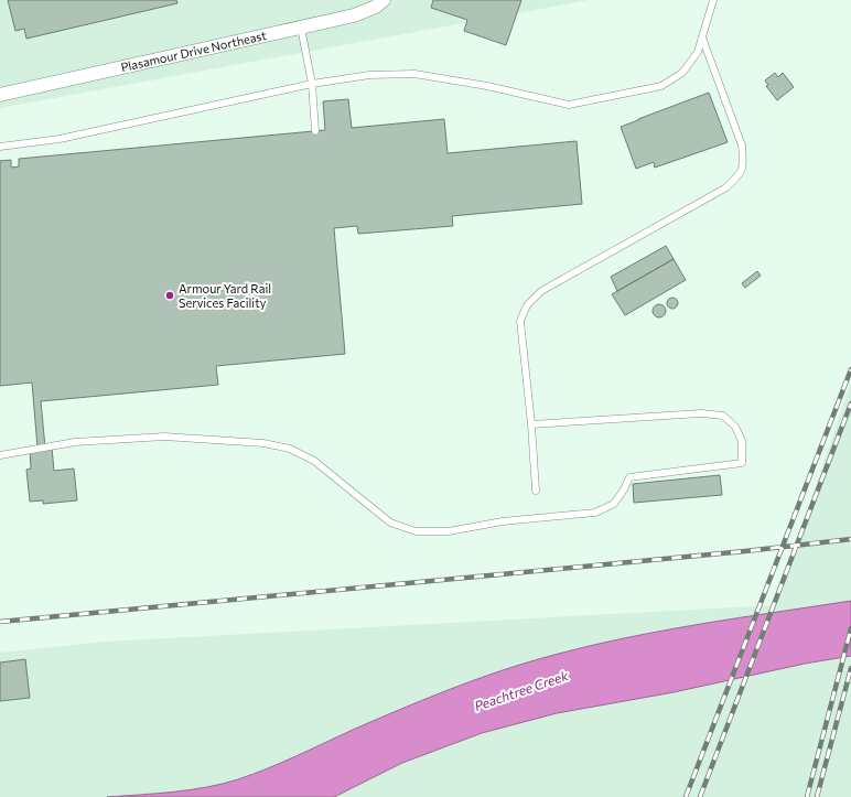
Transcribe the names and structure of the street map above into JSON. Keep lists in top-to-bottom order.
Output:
{
  "streets": {
    "street": ["Plasamour Drive Northeast"]
  },
  "water": ["Peachtree Creek"],
  "places": ["Armour Yard Rail Services Facility"]
}
